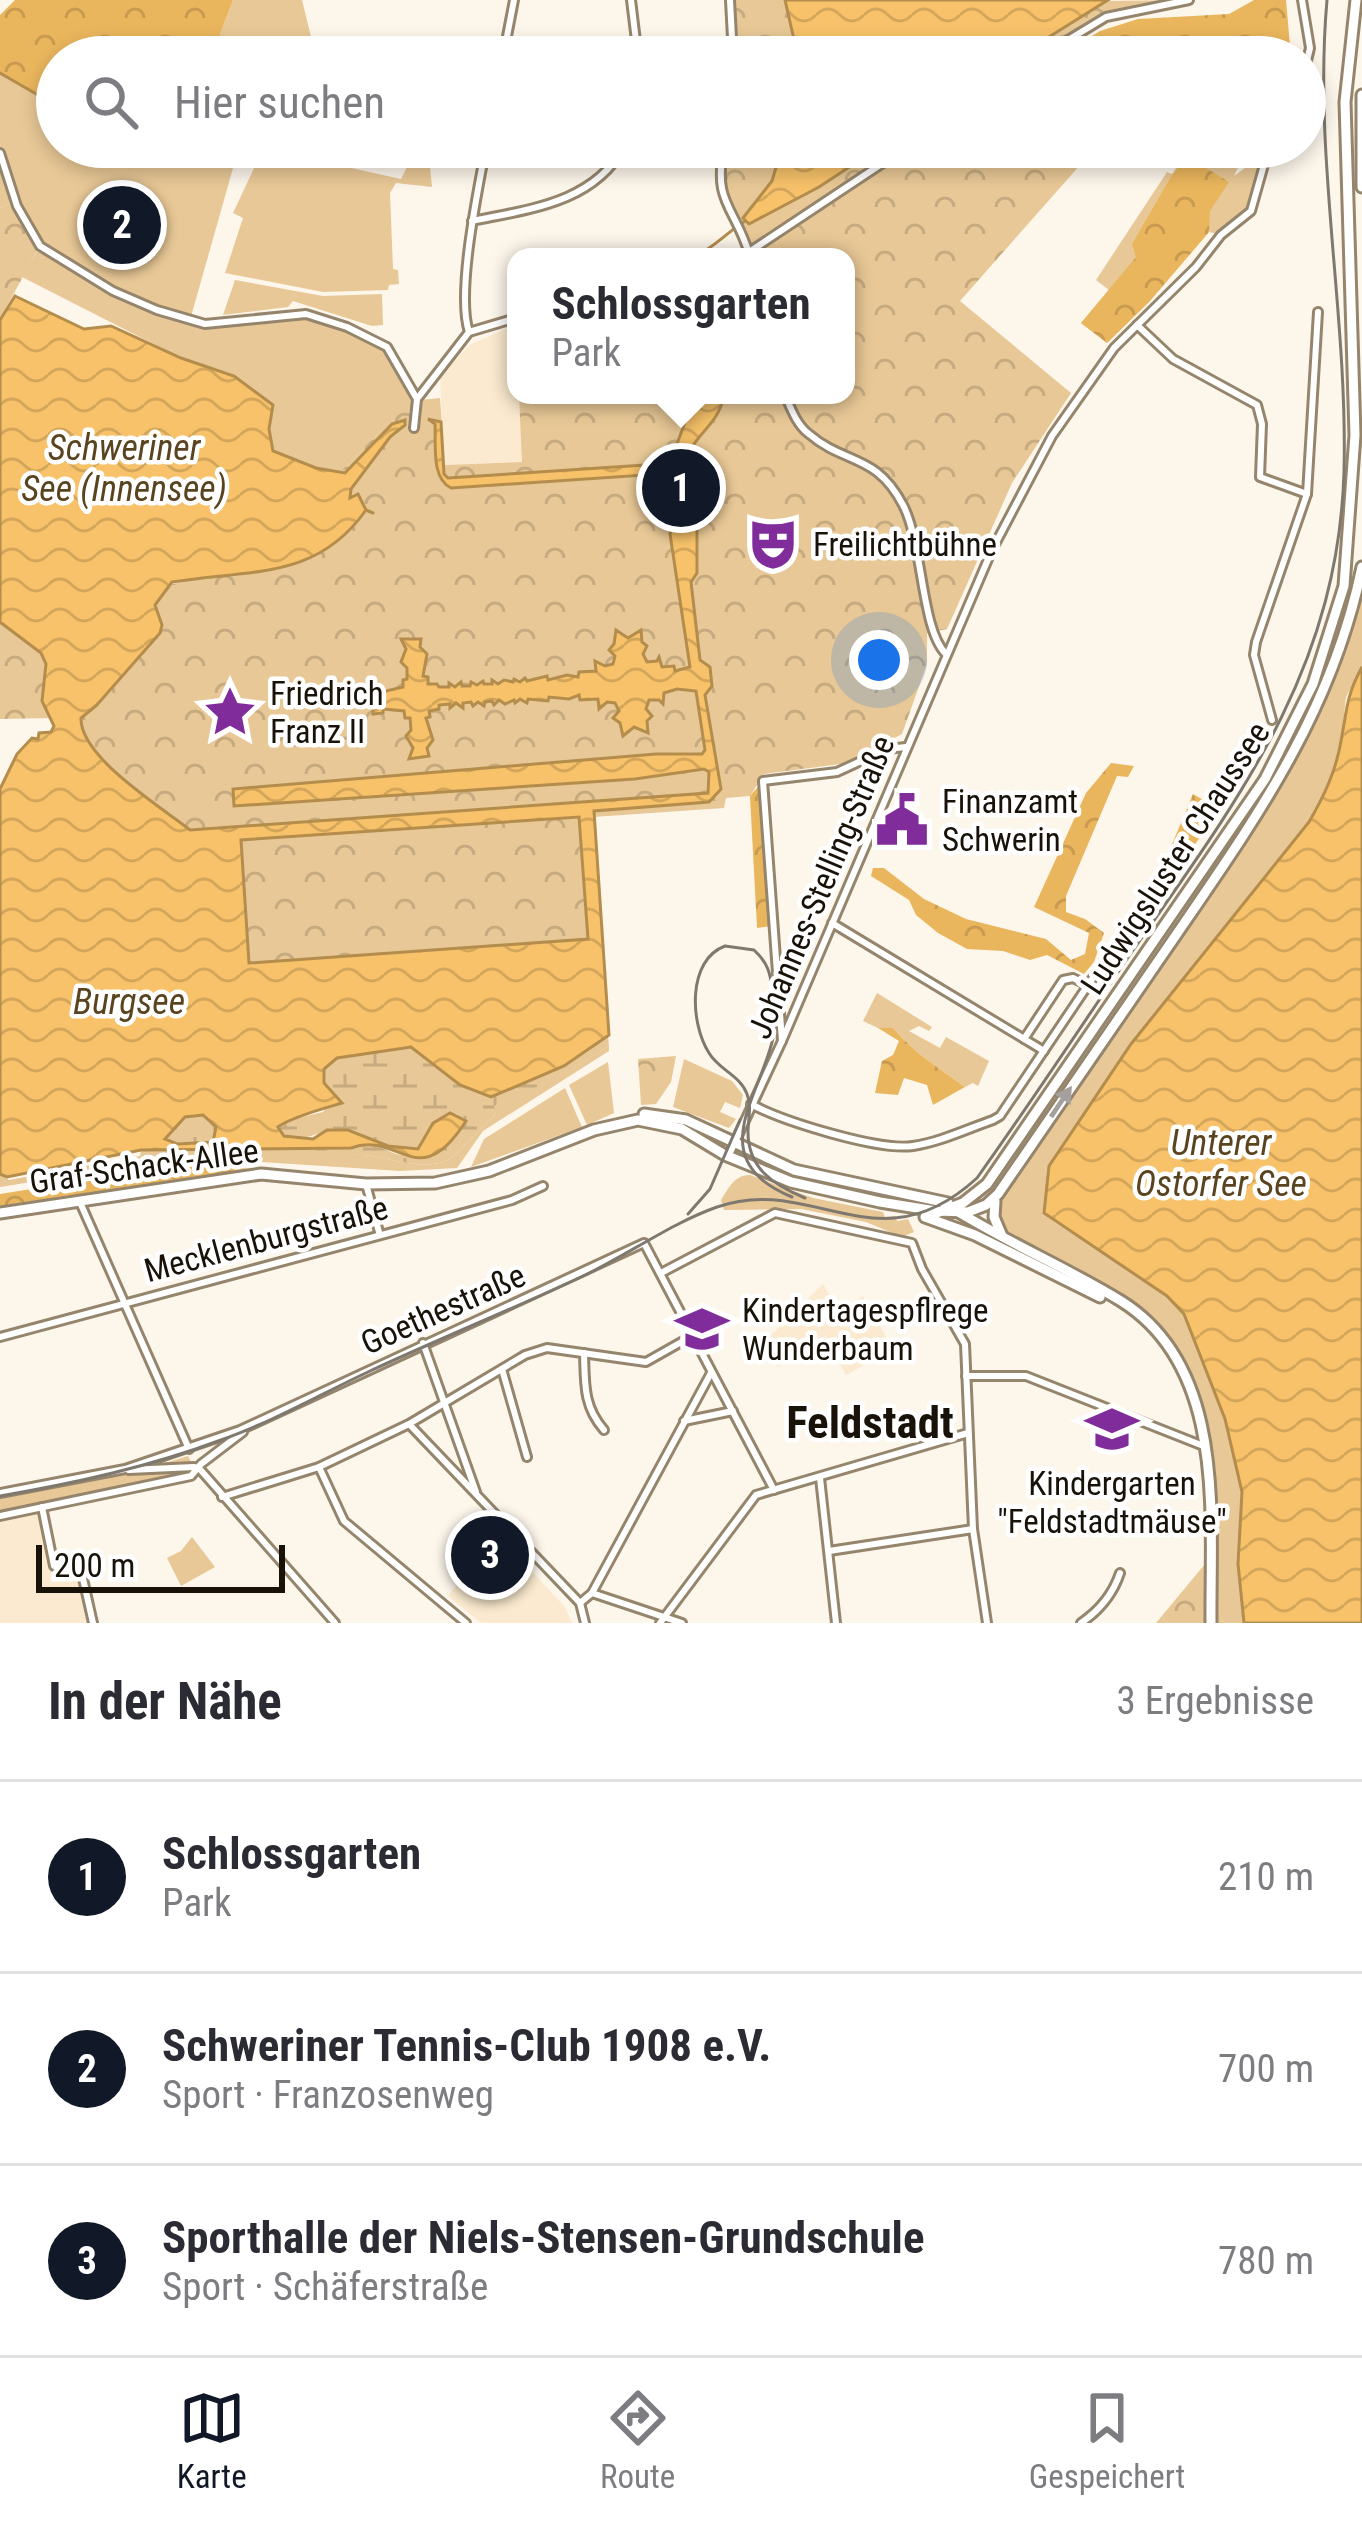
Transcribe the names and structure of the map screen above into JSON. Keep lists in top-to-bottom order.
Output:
{
  "streets": {
    "street": [
      "Ludwigsluster Chaussee",
      "Johannes-Stelling-Straße",
      "Graf-Schack-Allee",
      "Mecklenburgstraße",
      "Goethestraße"
    ]
  },
  "crossings": [
    ["Ludwigsluster Chaussee", "Graf-Schack-Allee"],
    ["Johannes-Stelling-Straße", "Graf-Schack-Allee"]
  ],
  "districts": ["Feldstadt"],
  "water": ["Schweriner See (Innensee)", "Burgsee", "Unterer Ostorfer See"],
  "places": {
    "theatre": ["Freilichtbühne"],
    "place": ["Friedrich Franz II"],
    "public building": ["Finanzamt Schwerin"],
    "school or university": ["Kindertagespflrege Wunderbaum", "Kindergarten \"Feldstadtmäuse\""]
  },
  "scale_bar": "200 m",
  "page": {
    "search": "Hier suchen",
    "pins": ["2", "1", "3"],
    "popup": ["Schlossgarten", "Park"],
    "scale": "200 m",
    "heading": ["In der Nähe", "3 Ergebnisse"],
    "list": [
      {
        "mark": "1",
        "name": "Schlossgarten",
        "note": "Park",
        "value": "210 m"
      },
      {
        "mark": "2",
        "name": "Schweriner Tennis-Club 1908 e.V.",
        "note": "Sport · Franzosenweg",
        "value": "700 m"
      },
      {
        "mark": "3",
        "name": "Sporthalle der Niels-Stensen-Grundschule",
        "note": "Sport · Schäferstraße",
        "value": "780 m"
      }
    ],
    "nav": ["Karte", "Route", "Gespeichert"]
  }
}
